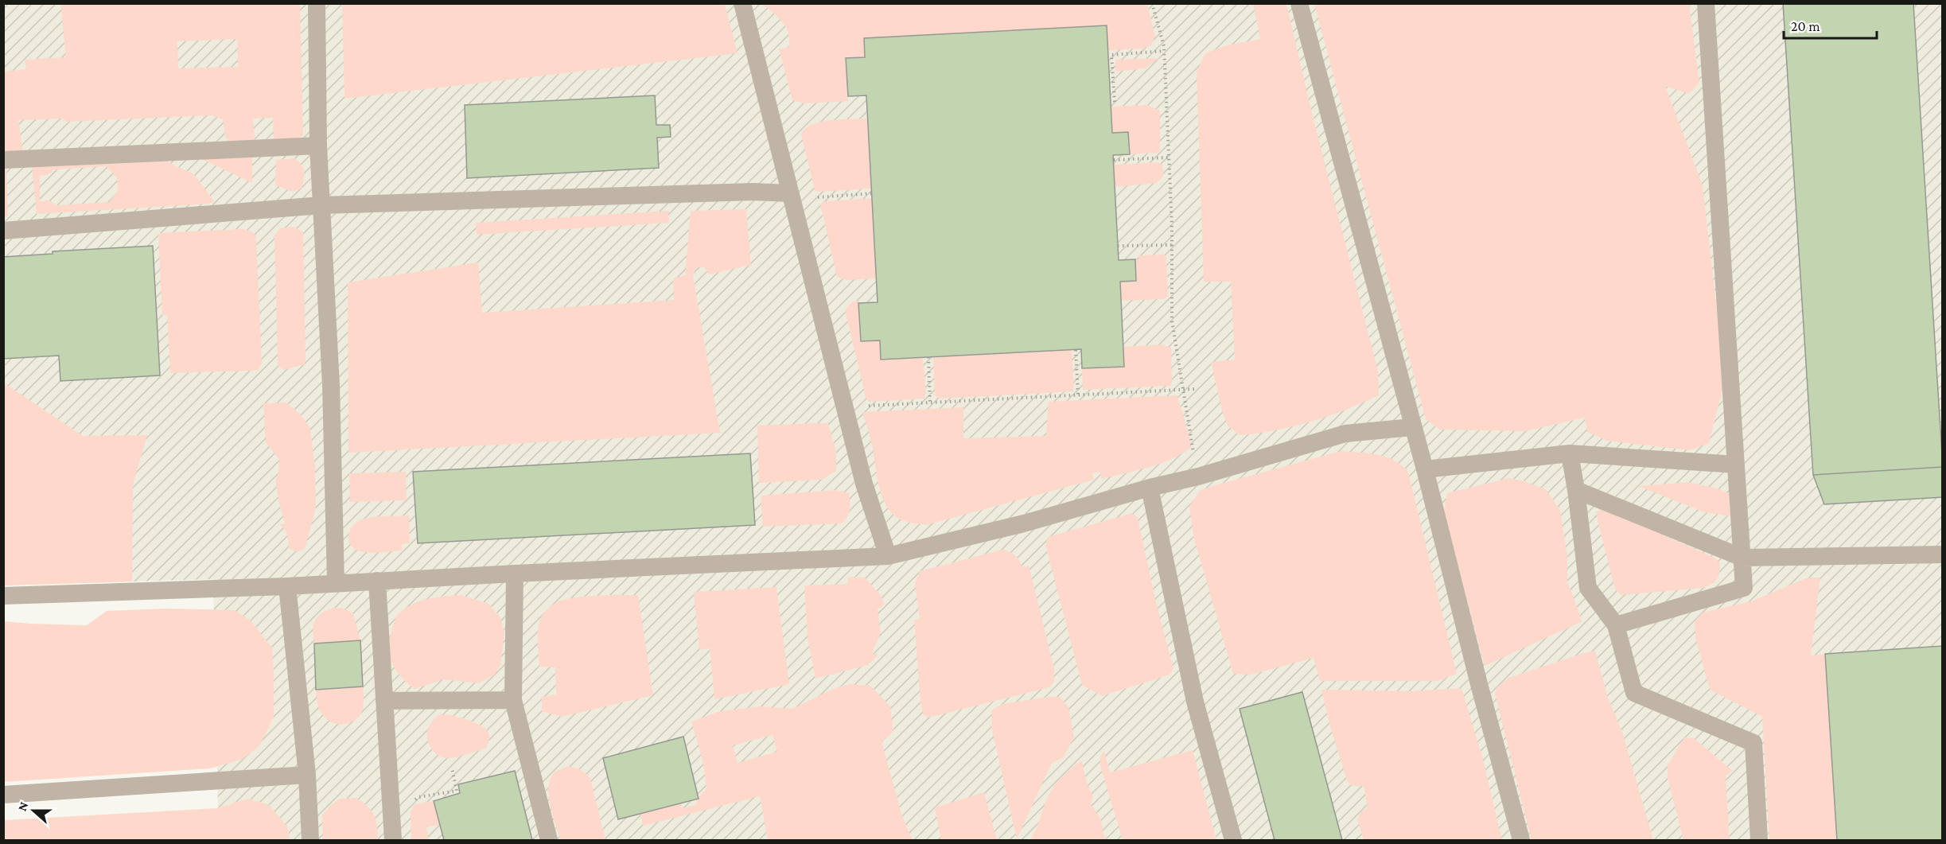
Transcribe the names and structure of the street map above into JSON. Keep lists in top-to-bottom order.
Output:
{
  "scale_bar": "20 m",
  "north": "left"
}
